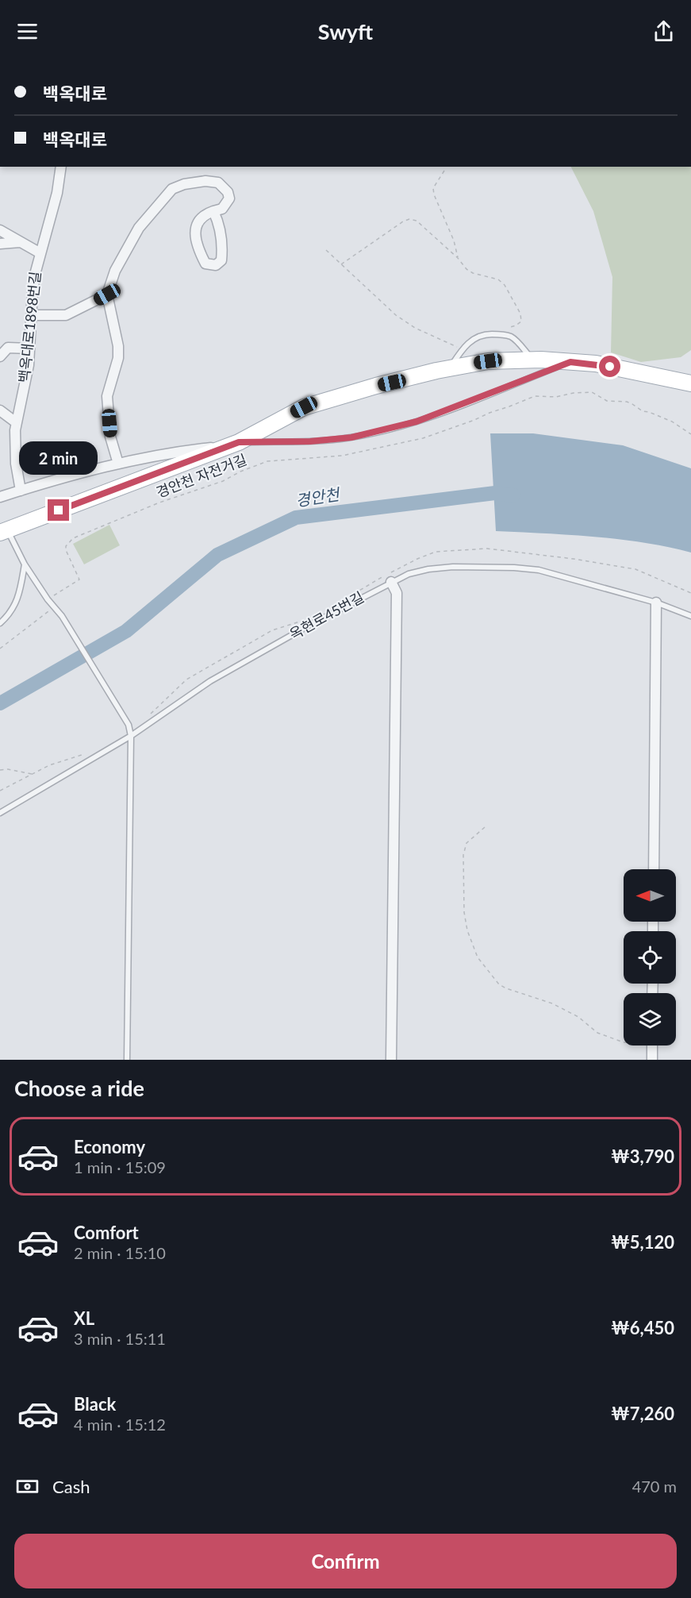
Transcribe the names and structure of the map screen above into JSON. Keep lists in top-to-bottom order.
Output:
{
  "streets": {
    "street": ["백옥대로1898번길"],
    "lane": ["옥현로45번길"],
    "path": ["경안천 자전거길"]
  },
  "water": ["경안천"],
  "north": "left",
  "page": {
    "header": "Swyft",
    "banner": ["백옥대로", "백옥대로"],
    "bubble": "2 min",
    "heading": "Choose a ride",
    "list": [
      {
        "name": "Economy",
        "note": "1 min · 15:09",
        "value": "₩3,790"
      },
      {
        "name": "Comfort",
        "note": "2 min · 15:10",
        "value": "₩5,120"
      },
      {
        "name": "XL",
        "note": "3 min · 15:11",
        "value": "₩6,450"
      },
      {
        "name": "Black",
        "note": "4 min · 15:12",
        "value": "₩7,260"
      }
    ],
    "pay": ["Cash", "470 m"],
    "buttons": "Confirm"
  }
}
